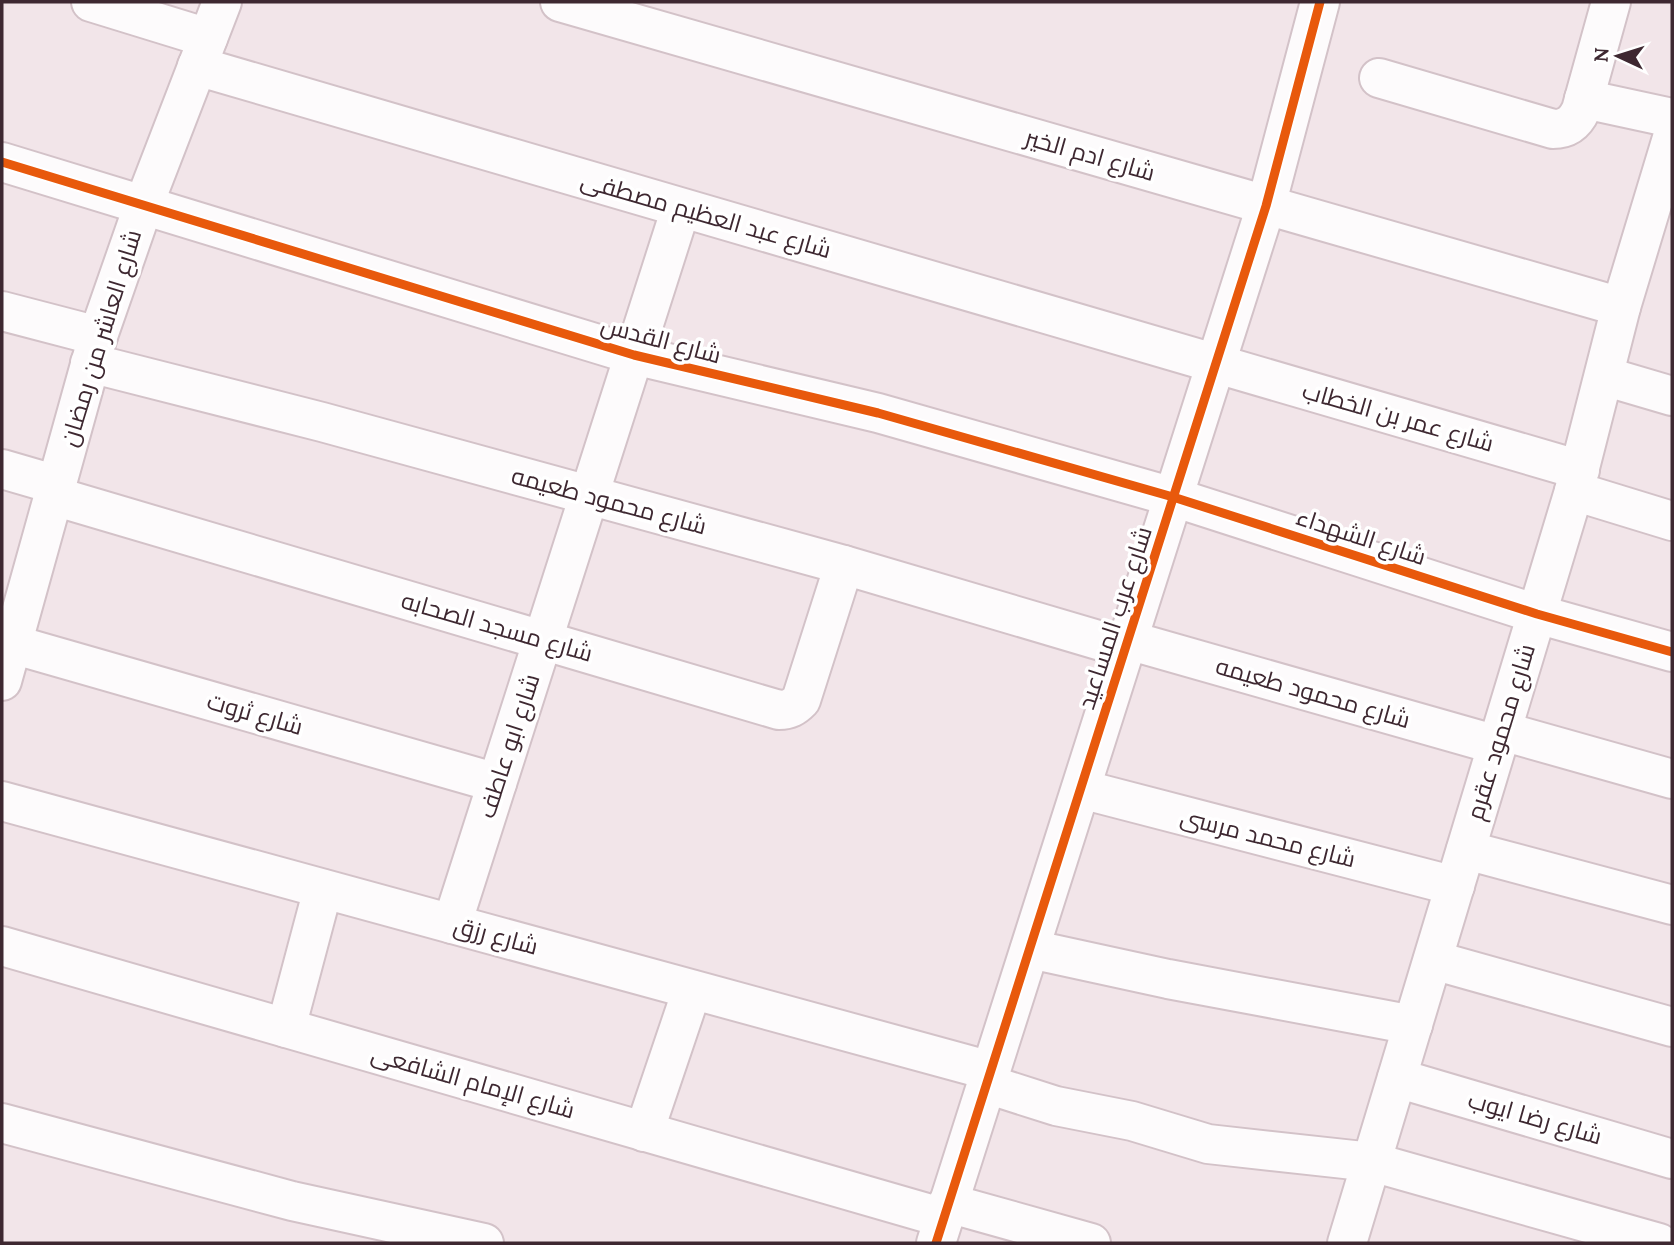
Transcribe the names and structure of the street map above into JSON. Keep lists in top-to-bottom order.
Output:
{
  "streets": {
    "street": [
      "شارع ادم الخير",
      "شارع عبد العظيم مصطفى",
      "شارع العاشر من رمضان",
      "شارع القدس",
      "شارع عمر بن الخطاب",
      "شارع محمود طعيمه",
      "شارع الشهداء",
      "شارع عرب المساعيد",
      "شارع مسجد الصحابه",
      "شارع ثروت",
      "شارع محمود عقرم",
      "شارع ابو عاطف",
      "شارع محمد مرسى",
      "شارع رزق",
      "شارع الإمام الشافعى",
      "شارع رضا ايوب"
    ]
  },
  "crossings": [
    ["شارع ادم الخير", "شارع عرب المساعيد"],
    ["شارع ادم الخير", "شارع محمود عقرم"],
    ["شارع عبد العظيم مصطفى", "شارع العاشر من رمضان"],
    ["شارع عبد العظيم مصطفى", "شارع عمر بن الخطاب"],
    ["شارع عبد العظيم مصطفى", "شارع عرب المساعيد"],
    ["شارع عبد العظيم مصطفى", "شارع ابو عاطف"],
    ["شارع العاشر من رمضان", "شارع القدس"],
    ["شارع العاشر من رمضان", "شارع محمود طعيمه"],
    ["شارع العاشر من رمضان", "شارع مسجد الصحابه"],
    ["شارع العاشر من رمضان", "شارع ثروت"],
    ["شارع القدس", "شارع الشهداء"],
    ["شارع القدس", "شارع عرب المساعيد"],
    ["شارع القدس", "شارع ابو عاطف"],
    ["شارع عمر بن الخطاب", "شارع عرب المساعيد"],
    ["شارع عمر بن الخطاب", "شارع محمود عقرم"],
    ["شارع محمود طعيمه", "شارع عرب المساعيد"],
    ["شارع محمود طعيمه", "شارع مسجد الصحابه"],
    ["شارع محمود طعيمه", "شارع محمود عقرم"],
    ["شارع محمود طعيمه", "شارع ابو عاطف"],
    ["شارع الشهداء", "شارع عرب المساعيد"],
    ["شارع الشهداء", "شارع محمود عقرم"],
    ["شارع عرب المساعيد", "شارع محمد مرسى"],
    ["شارع عرب المساعيد", "شارع رزق"],
    ["شارع عرب المساعيد", "شارع الإمام الشافعى"],
    ["شارع مسجد الصحابه", "شارع ابو عاطف"],
    ["شارع ثروت", "شارع ابو عاطف"],
    ["شارع محمود عقرم", "شارع محمد مرسى"],
    ["شارع محمود عقرم", "شارع رزق"],
    ["شارع محمود عقرم", "شارع رضا ايوب"],
    ["شارع ابو عاطف", "شارع رزق"]
  ],
  "north": "left"
}
